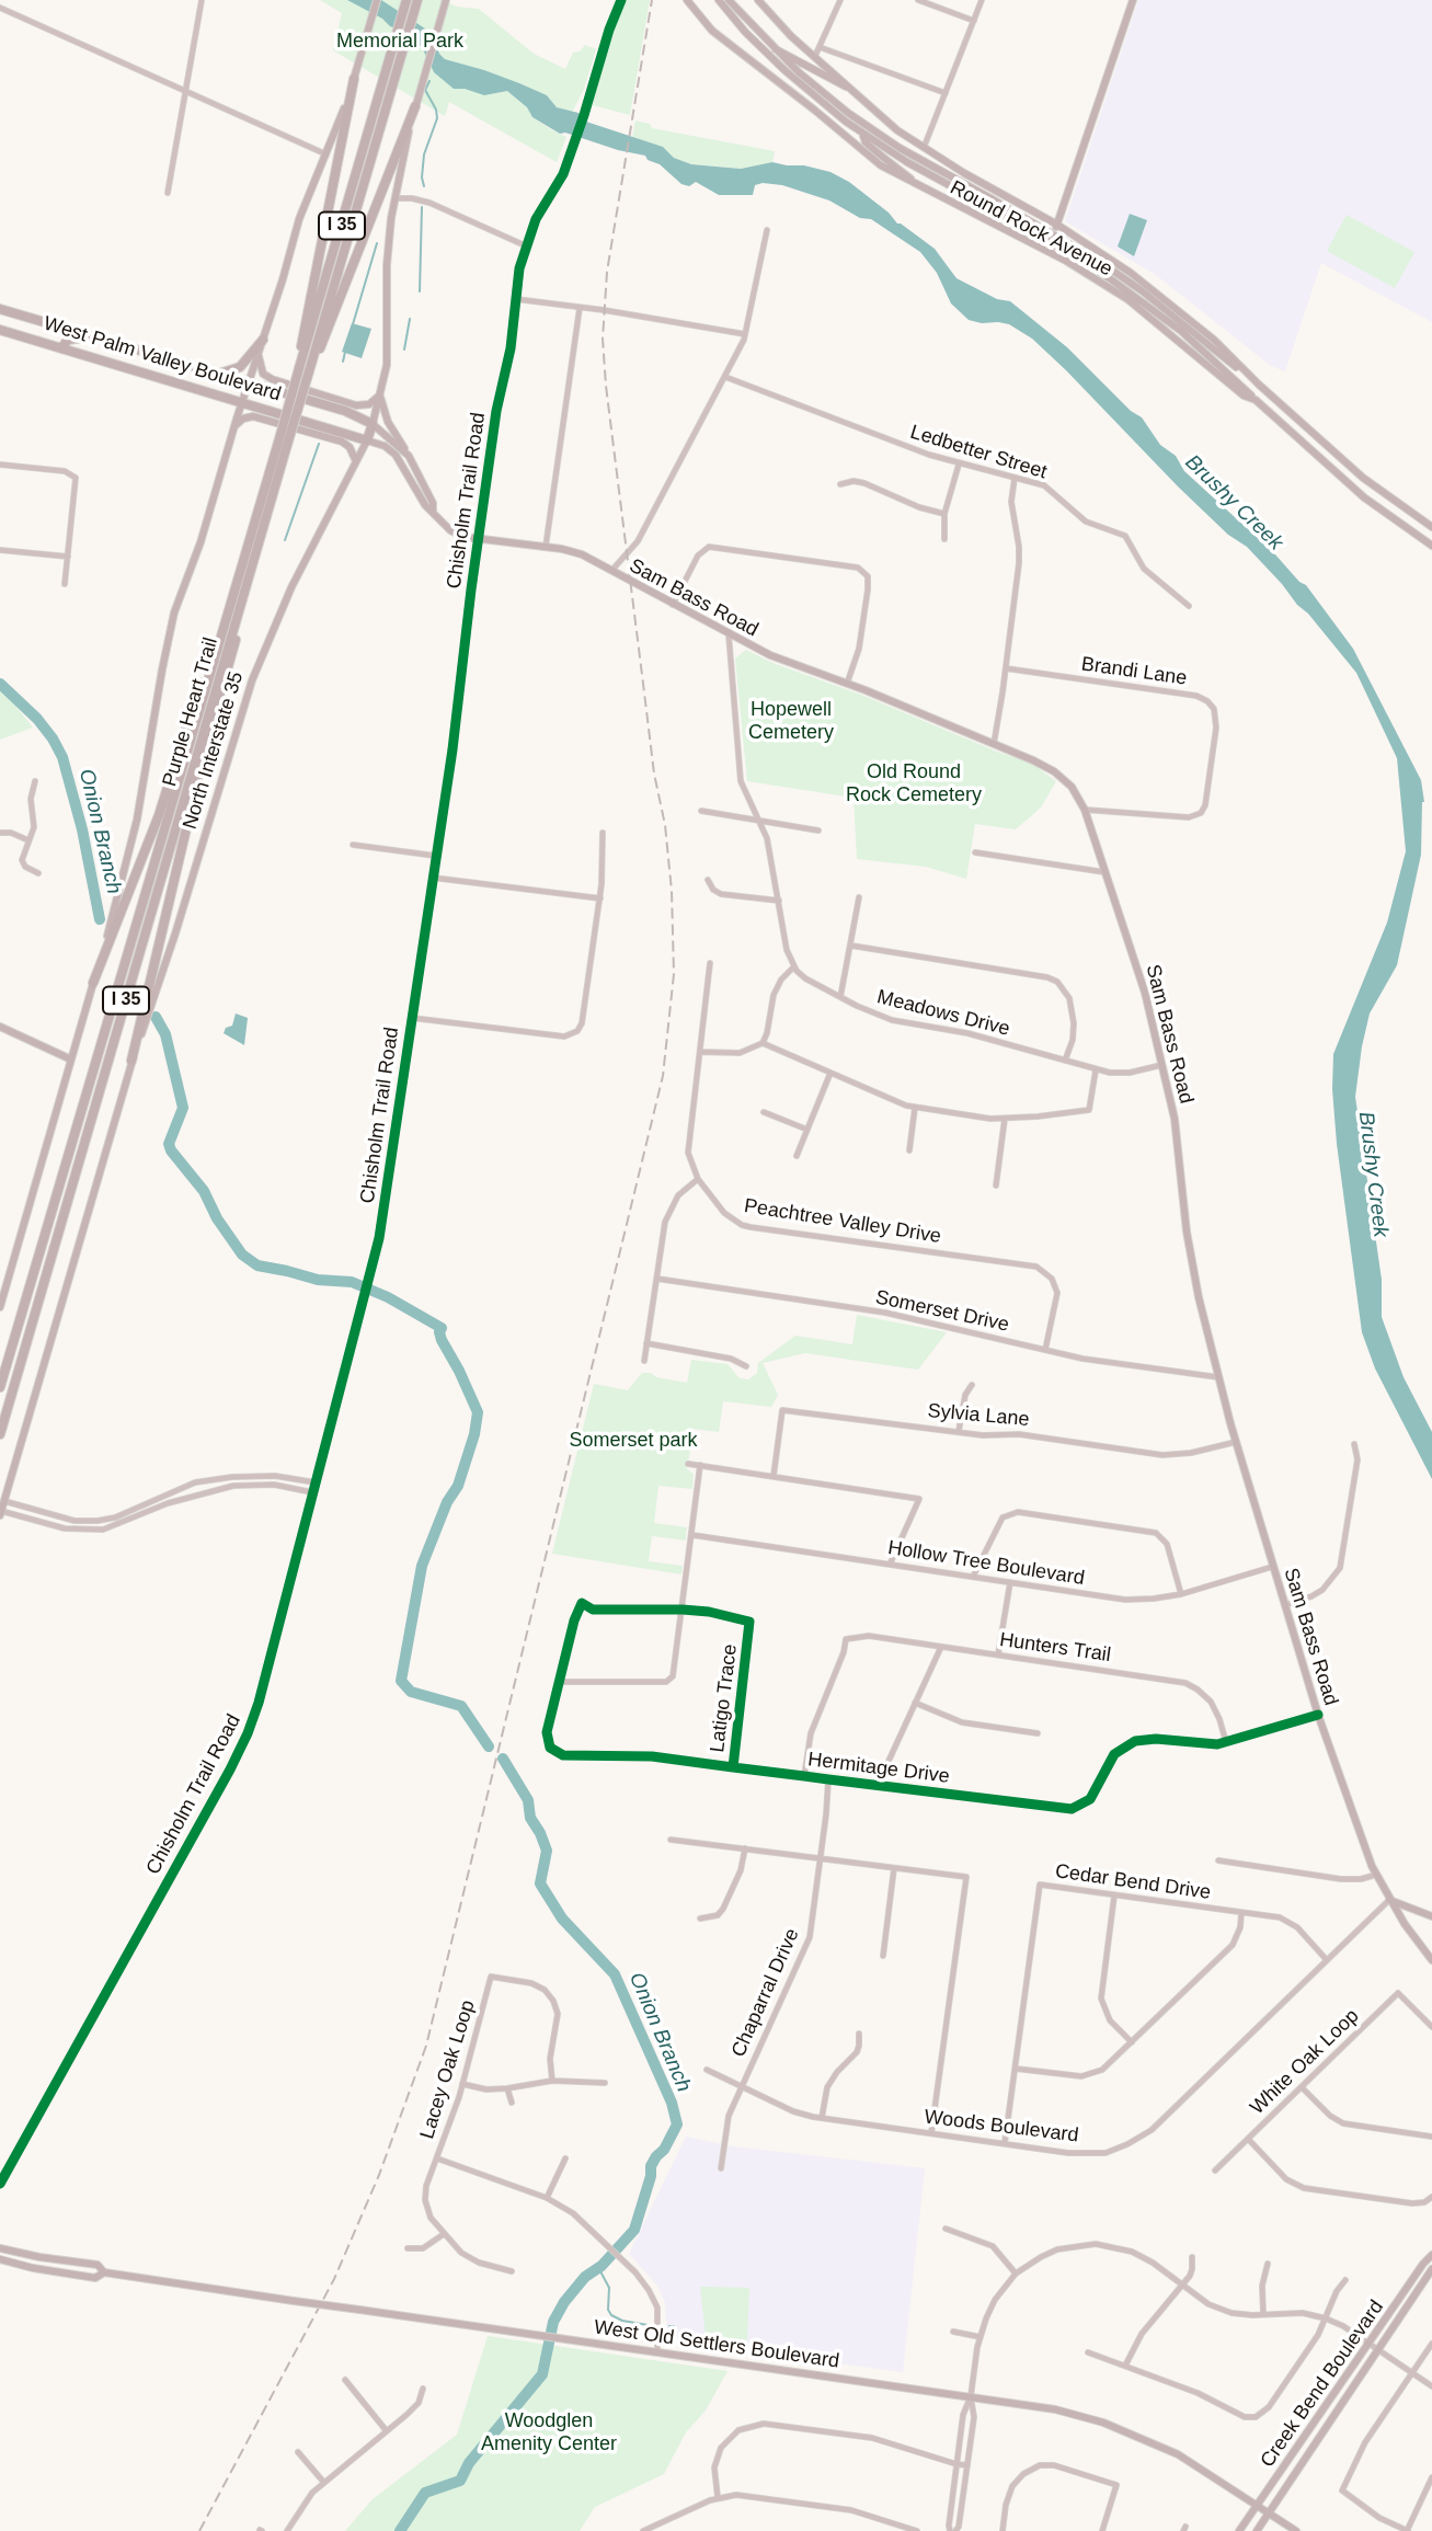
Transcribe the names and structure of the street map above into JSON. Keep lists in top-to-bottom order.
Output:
{
  "streets": {
    "highway": [
      "I 35",
      "West Palm Valley Boulevard",
      "Purple Heart Trail",
      "North Interstate 35"
    ],
    "main road": [
      "Round Rock Avenue",
      "Chisholm Trail Road",
      "Sam Bass Road",
      "West Old Settlers Boulevard",
      "Creek Bend Boulevard"
    ],
    "street": [
      "Ledbetter Street",
      "Brandi Lane",
      "Meadows Drive",
      "Peachtree Valley Drive",
      "Somerset Drive",
      "Sylvia Lane",
      "Hollow Tree Boulevard",
      "Hunters Trail",
      "Latigo Trace",
      "Hermitage Drive",
      "Cedar Bend Drive",
      "Chaparral Drive",
      "White Oak Loop",
      "Lacey Oak Loop",
      "Woods Boulevard"
    ]
  },
  "crossings": [
    ["West Palm Valley Boulevard", "Sam Bass Road"],
    ["West Palm Valley Boulevard", "North Interstate 35"],
    ["Chisholm Trail Road", "Sam Bass Road"],
    ["Sam Bass Road", "Brandi Lane"],
    ["Sam Bass Road", "North Interstate 35"],
    ["Sam Bass Road", "Meadows Drive"],
    ["Sam Bass Road", "Somerset Drive"],
    ["Sam Bass Road", "Sylvia Lane"],
    ["Sam Bass Road", "Hollow Tree Boulevard"],
    ["Sam Bass Road", "Hermitage Drive"],
    ["Sam Bass Road", "Woods Boulevard"],
    ["Peachtree Valley Drive", "Somerset Drive"],
    ["Hunters Trail", "Hermitage Drive"],
    ["Latigo Trace", "Hermitage Drive"],
    ["Hermitage Drive", "Chaparral Drive"],
    ["Cedar Bend Drive", "Woods Boulevard"],
    ["Chaparral Drive", "Woods Boulevard"],
    ["West Old Settlers Boulevard", "Creek Bend Boulevard"]
  ],
  "water": ["Brushy Creek", "Onion Branch"],
  "parks": [
    "Memorial Park",
    "Hopewell Cemetery",
    "Old Round Rock Cemetery",
    "Somerset park",
    "Woodglen Amenity Center"
  ]
}
